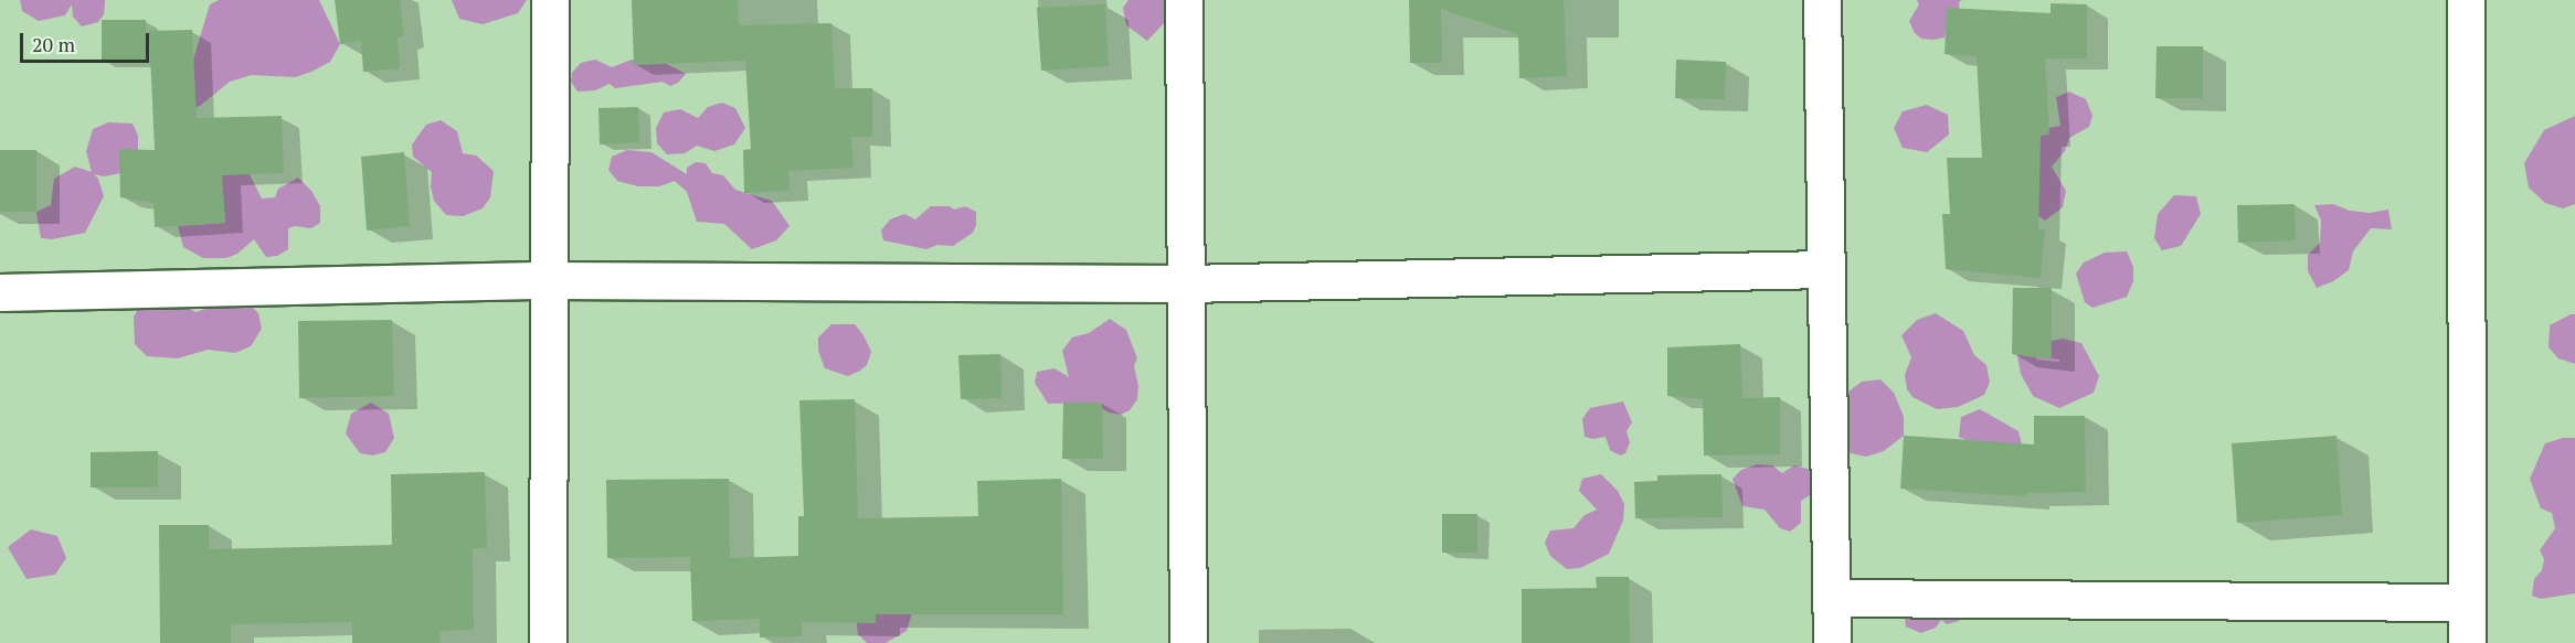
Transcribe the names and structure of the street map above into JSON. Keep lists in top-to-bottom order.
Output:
{
  "scale_bar": "20 m"
}
